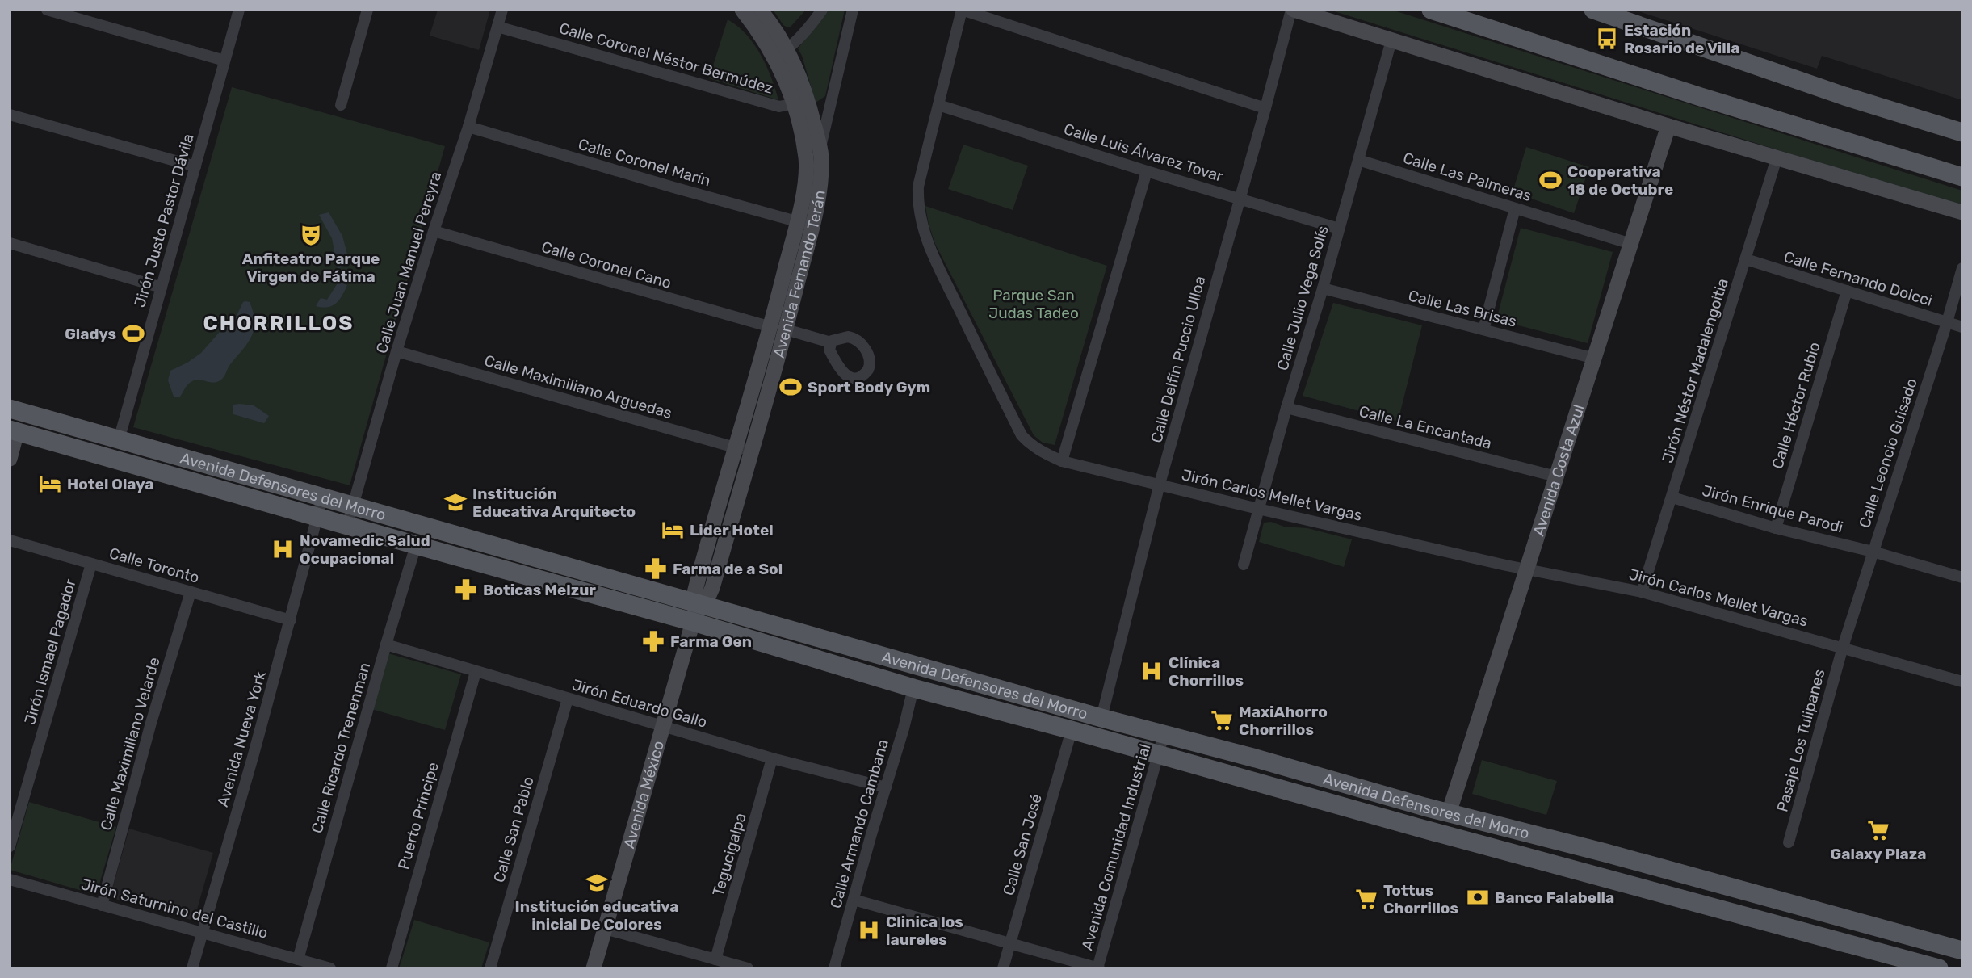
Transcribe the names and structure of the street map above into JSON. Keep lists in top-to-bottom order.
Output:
{
  "streets": {
    "main road": [
      "Avenida Fernando Terán",
      "Avenida Costa Azul",
      "Avenida Defensores del Morro",
      "Avenida México"
    ],
    "street": [
      "Calle Coronel Néstor Bermúdez",
      "Calle Luis Álvarez Tovar",
      "Calle Coronel Marín",
      "Calle Las Palmeras",
      "Jirón Justo Pastor Dávila",
      "Calle Juan Manuel Pereyra",
      "Calle Coronel Cano",
      "Calle Fernando Dolcci",
      "Calle Julio Vega Solís",
      "Calle Las Brisas",
      "Calle Delfín Puccio Ulloa",
      "Jirón Néstor Madalengoitia",
      "Calle Maximiliano Arguedas",
      "Calle Héctor Rubio",
      "Calle La Encantada",
      "Calle Leoncio Guisado",
      "Jirón Carlos Mellet Vargas",
      "Jirón Enrique Parodi",
      "Calle Toronto",
      "Jirón Ismael Pagador",
      "Jirón Eduardo Gallo",
      "Avenida Nueva York",
      "Pasaje Los Tulipanes",
      "Calle Maximiliano Velarde",
      "Calle Ricardo Trenenman",
      "Puerto Príncipe",
      "Calle Armando Cambana",
      "Calle San Pablo",
      "Calle San José",
      "Avenida Comunidad Industrial",
      "Tegucigalpa",
      "Jirón Saturnino del Castillo"
    ]
  },
  "crossings": [
    ["Calle Coronel Néstor Bermúdez", "Calle Juan Manuel Pereyra"],
    ["Calle Coronel Néstor Bermúdez", "Avenida Fernando Terán"],
    ["Calle Luis Álvarez Tovar", "Calle Julio Vega Solís"],
    ["Calle Luis Álvarez Tovar", "Calle Delfín Puccio Ulloa"],
    ["Calle Luis Álvarez Tovar", "Jirón Carlos Mellet Vargas"],
    ["Calle Coronel Marín", "Calle Juan Manuel Pereyra"],
    ["Calle Coronel Marín", "Avenida Fernando Terán"],
    ["Calle Las Palmeras", "Calle Julio Vega Solís"],
    ["Calle Las Palmeras", "Avenida Costa Azul"],
    ["Jirón Justo Pastor Dávila", "Avenida Defensores del Morro"],
    ["Calle Juan Manuel Pereyra", "Calle Coronel Cano"],
    ["Calle Juan Manuel Pereyra", "Calle Maximiliano Arguedas"],
    ["Calle Juan Manuel Pereyra", "Avenida Defensores del Morro"],
    ["Calle Coronel Cano", "Avenida Fernando Terán"],
    ["Avenida Fernando Terán", "Calle Maximiliano Arguedas"],
    ["Avenida Fernando Terán", "Avenida Defensores del Morro"],
    ["Avenida Fernando Terán", "Avenida México"],
    ["Calle Fernando Dolcci", "Jirón Néstor Madalengoitia"],
    ["Calle Fernando Dolcci", "Calle Héctor Rubio"],
    ["Calle Fernando Dolcci", "Calle Leoncio Guisado"],
    ["Calle Julio Vega Solís", "Calle Las Brisas"],
    ["Calle Julio Vega Solís", "Calle La Encantada"],
    ["Calle Julio Vega Solís", "Jirón Carlos Mellet Vargas"],
    ["Calle Las Brisas", "Avenida Costa Azul"],
    ["Calle Delfín Puccio Ulloa", "Avenida Defensores del Morro"],
    ["Calle Delfín Puccio Ulloa", "Jirón Carlos Mellet Vargas"],
    ["Jirón Néstor Madalengoitia", "Jirón Carlos Mellet Vargas"],
    ["Jirón Néstor Madalengoitia", "Jirón Enrique Parodi"],
    ["Calle Héctor Rubio", "Jirón Enrique Parodi"],
    ["Calle La Encantada", "Avenida Costa Azul"],
    ["Calle Leoncio Guisado", "Jirón Carlos Mellet Vargas"],
    ["Calle Leoncio Guisado", "Jirón Enrique Parodi"],
    ["Calle Leoncio Guisado", "Pasaje Los Tulipanes"],
    ["Avenida Costa Azul", "Avenida Defensores del Morro"],
    ["Avenida Costa Azul", "Jirón Carlos Mellet Vargas"],
    ["Avenida Defensores del Morro", "Avenida Nueva York"],
    ["Avenida Defensores del Morro", "Calle Ricardo Trenenman"],
    ["Avenida Defensores del Morro", "Avenida México"],
    ["Avenida Defensores del Morro", "Calle Armando Cambana"],
    ["Avenida Defensores del Morro", "Calle San José"],
    ["Avenida Defensores del Morro", "Avenida Comunidad Industrial"],
    ["Jirón Carlos Mellet Vargas", "Pasaje Los Tulipanes"],
    ["Calle Toronto", "Jirón Ismael Pagador"],
    ["Calle Toronto", "Avenida Nueva York"],
    ["Calle Toronto", "Calle Maximiliano Velarde"],
    ["Jirón Eduardo Gallo", "Calle Ricardo Trenenman"],
    ["Jirón Eduardo Gallo", "Avenida México"],
    ["Jirón Eduardo Gallo", "Puerto Príncipe"],
    ["Jirón Eduardo Gallo", "Calle Armando Cambana"],
    ["Jirón Eduardo Gallo", "Calle San Pablo"],
    ["Jirón Eduardo Gallo", "Tegucigalpa"],
    ["Avenida Nueva York", "Jirón Saturnino del Castillo"],
    ["Calle Maximiliano Velarde", "Jirón Saturnino del Castillo"],
    ["Calle Ricardo Trenenman", "Jirón Saturnino del Castillo"]
  ],
  "districts": ["CHORRILLOS"],
  "parks": ["Parque San Judas Tadeo"],
  "places": {
    "bus stop": ["Estación Rosario de Villa"],
    "sports": ["Cooperativa 18 de Octubre", "Gladys", "Sport Body Gym"],
    "theatre": ["Anfiteatro Parque Virgen de Fátima"],
    "hotel": ["Hotel Olaya", "Lider Hotel"],
    "school or university": ["Institución Educativa Arquitecto", "Institución educativa inicial De Colores"],
    "hospital": ["Novamedic Salud Ocupacional", "Clínica Chorrillos", "Clinica los laureles"],
    "pharmacy": ["Farma de a Sol", "Boticas Melzur", "Farma Gen"],
    "supermarket": ["MaxiAhorro Chorrillos", "Galaxy Plaza", "Tottus Chorrillos"],
    "bank": ["Banco Falabella"]
  }
}
